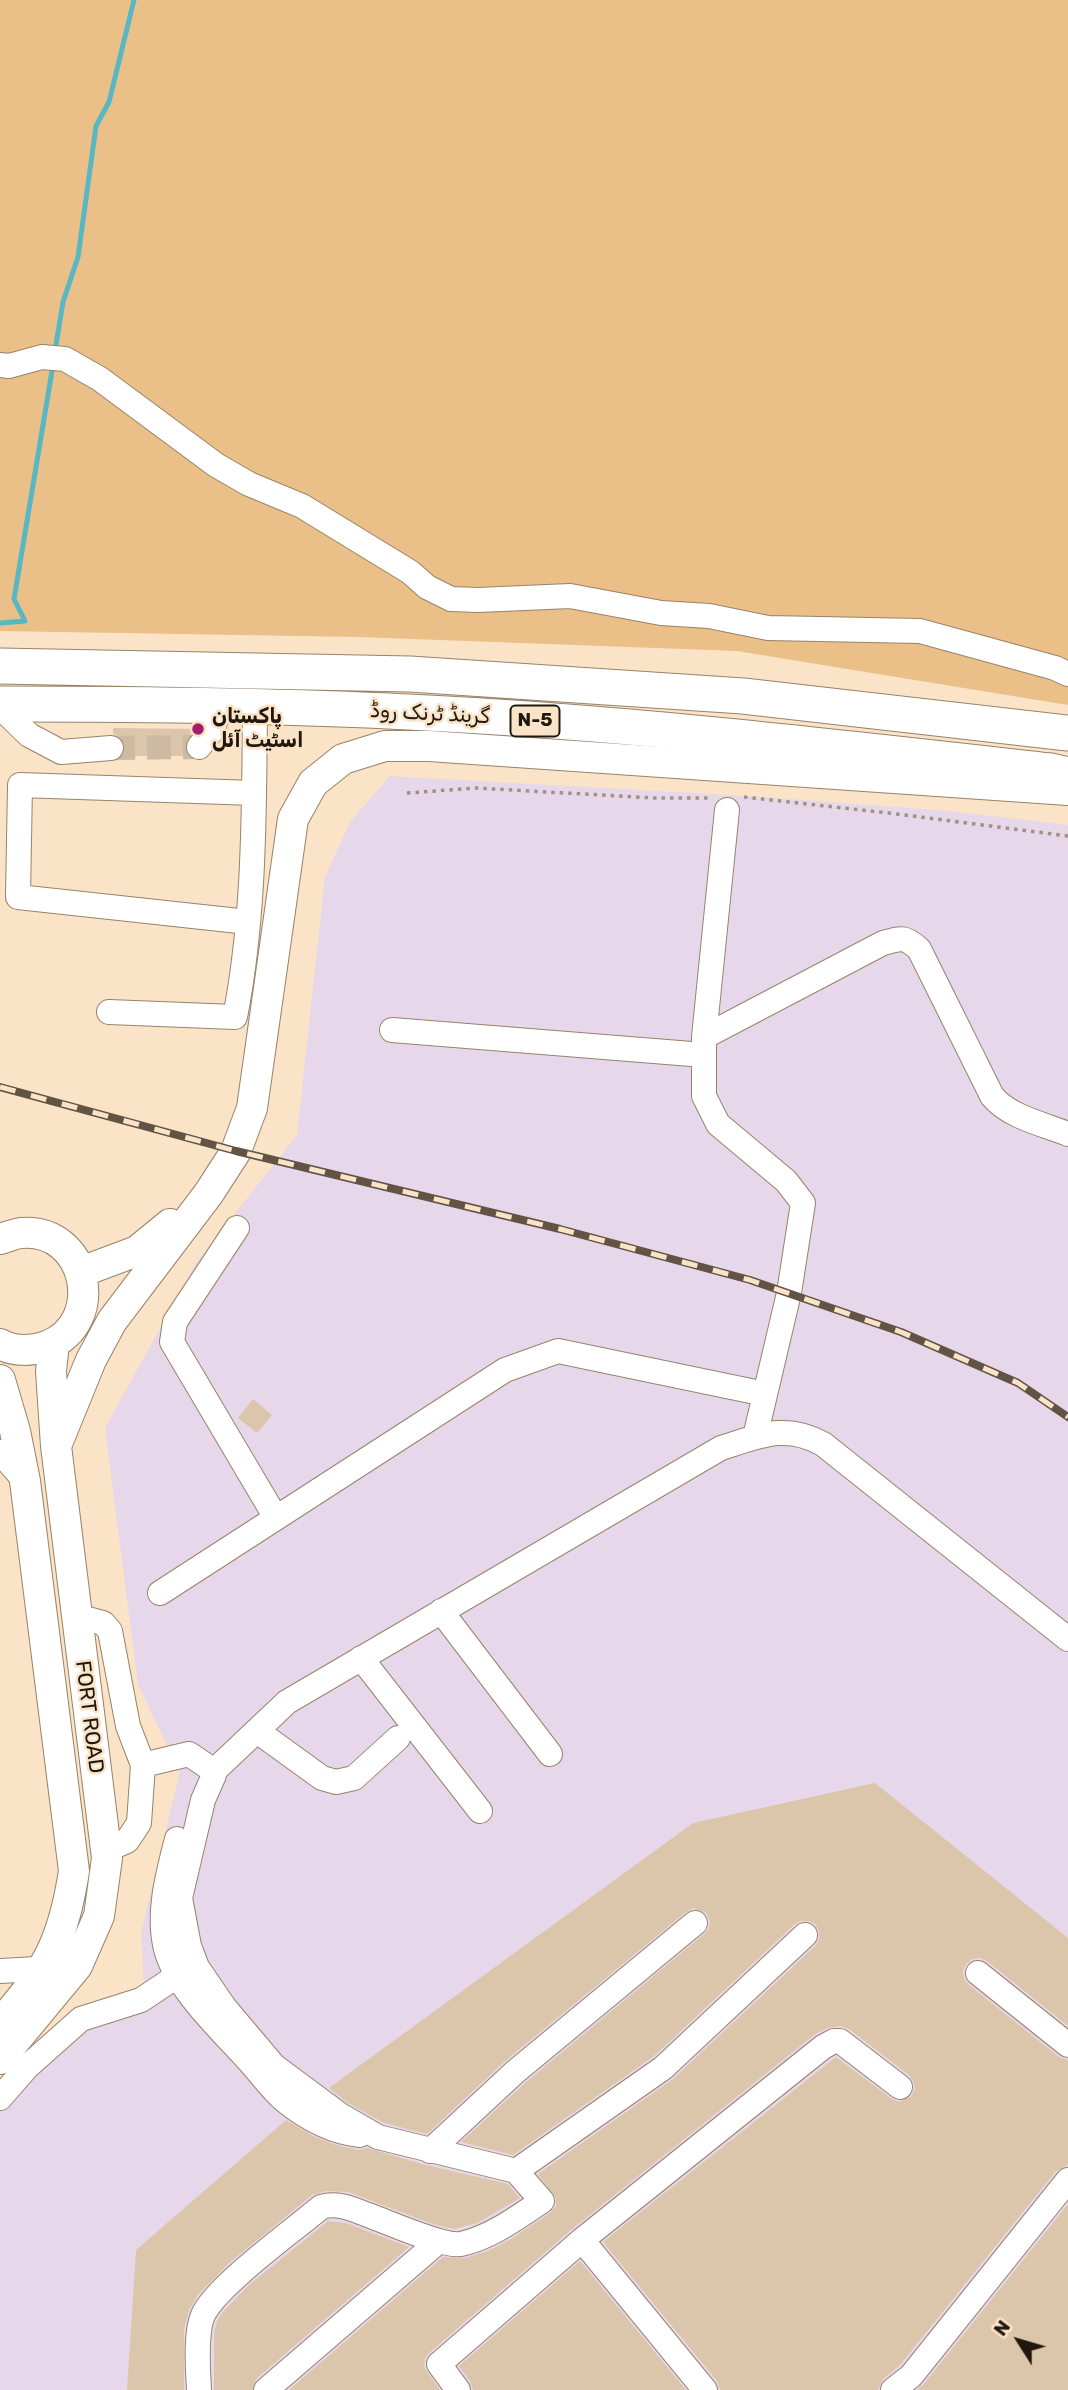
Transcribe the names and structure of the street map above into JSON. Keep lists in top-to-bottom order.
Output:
{
  "streets": {
    "highway": ["گرینڈ ٹرنک روڈ", "N-5"],
    "main road": ["FORT ROAD"]
  },
  "places": ["پاکستان اسٹیٹ آئل"],
  "north": "top left"
}
